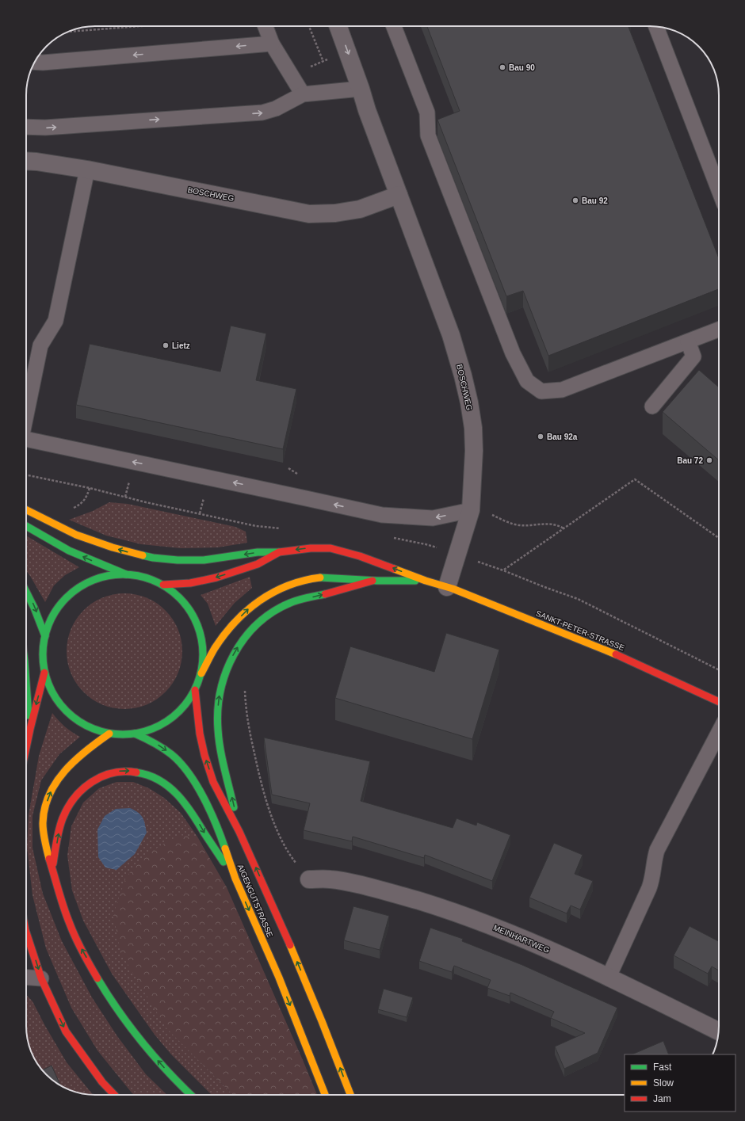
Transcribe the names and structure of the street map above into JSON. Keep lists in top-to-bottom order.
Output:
{
  "streets": {
    "main road": ["SANKT-PETER-STRASSE", "AIGENGUTSTRASSE"],
    "street": ["BOSCHWEG", "MEINHARTWEG"]
  },
  "crossings": [
    ["BOSCHWEG", "SANKT-PETER-STRASSE"]
  ],
  "places": [
    "Bau 90",
    "Bau 92",
    "Lietz",
    "Bau 92a",
    "Bau 72"
  ],
  "legend": ["Fast", "Slow", "Jam"]
}
